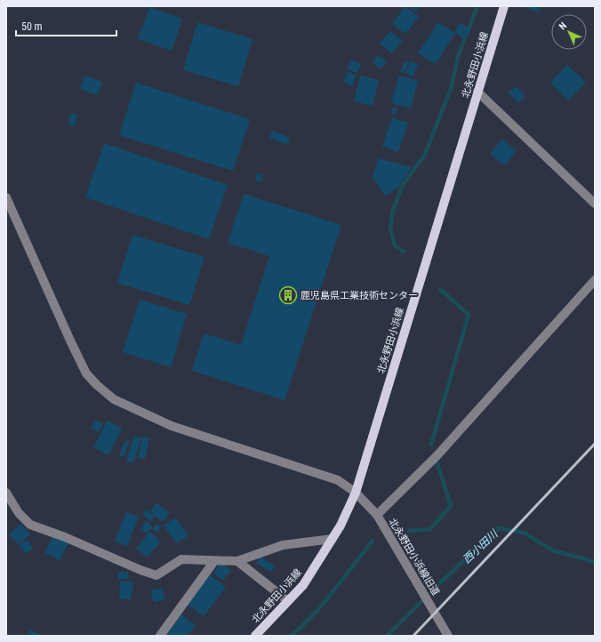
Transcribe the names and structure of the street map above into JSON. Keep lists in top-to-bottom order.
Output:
{
  "streets": {
    "main road": ["北永野田小浜線"],
    "street": ["北永野田小浜線旧道"]
  },
  "crossings": [
    ["北永野田小浜線", "北永野田小浜線旧道"]
  ],
  "water": ["西小田川"],
  "places": {
    "building": ["鹿児島県工業技術センター"]
  },
  "scale_bar": "50 m",
  "north": "top left"
}
